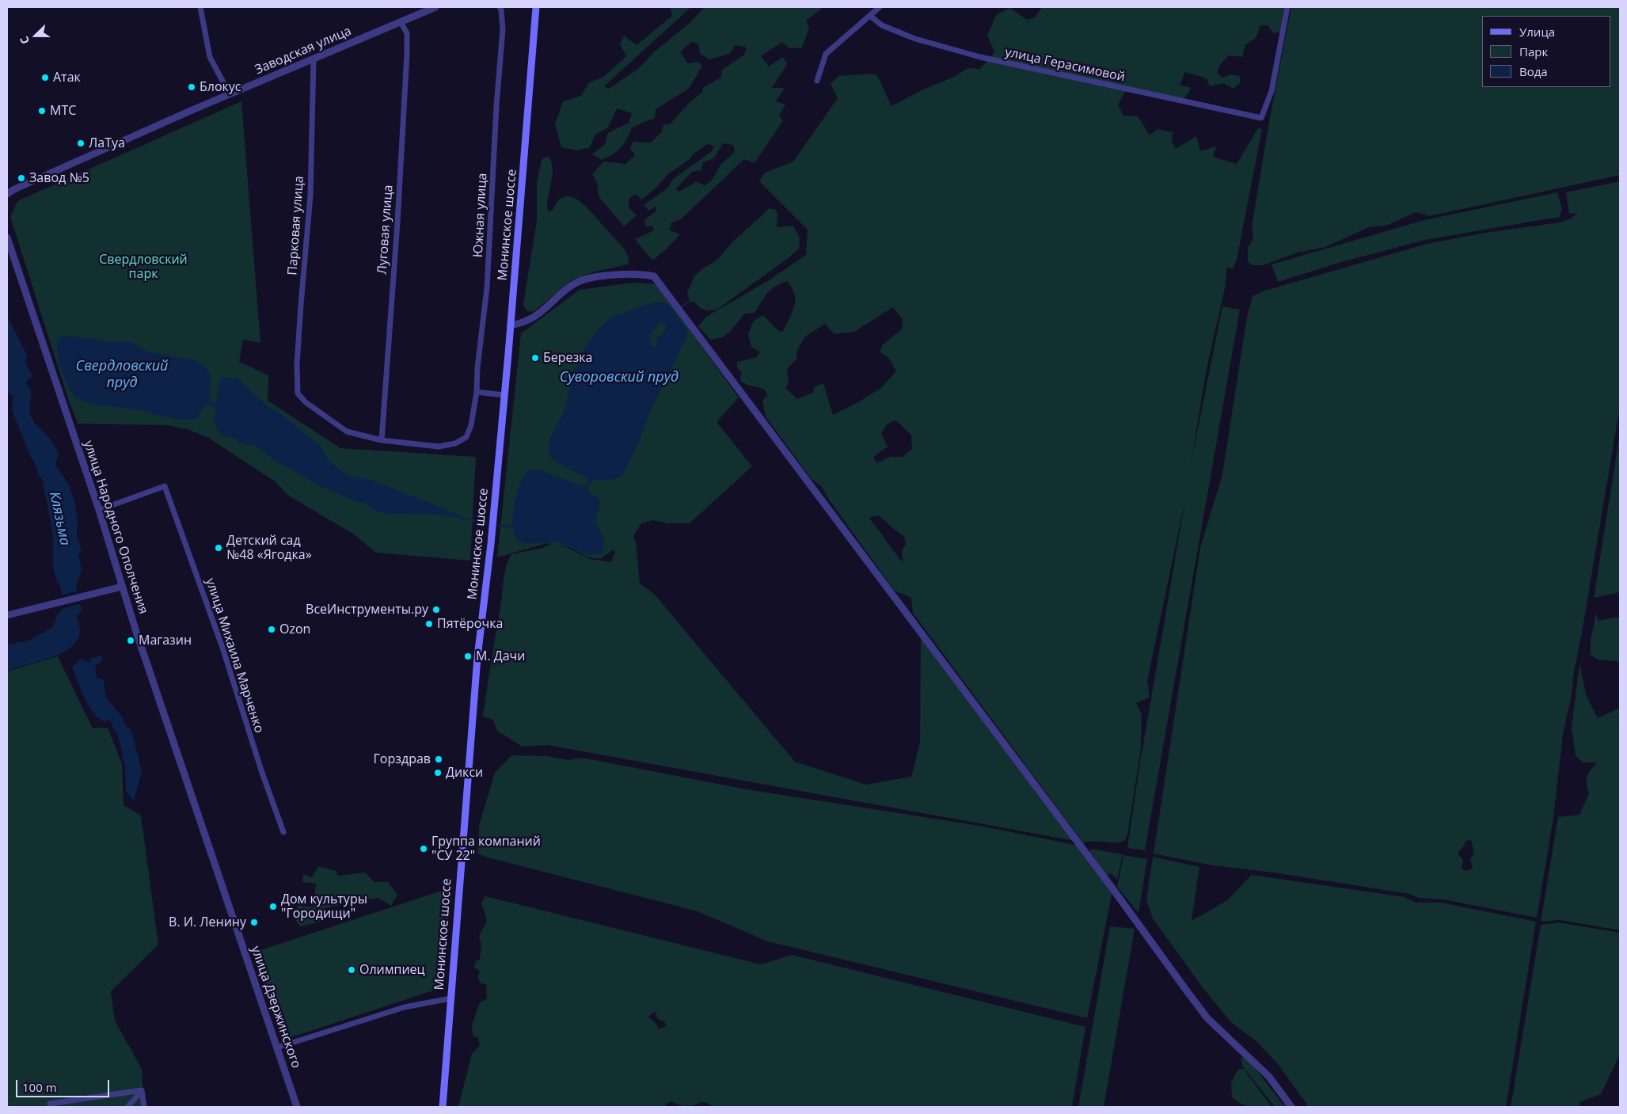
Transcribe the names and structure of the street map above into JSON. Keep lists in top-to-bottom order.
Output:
{
  "streets": {
    "main road": ["Монинское шоссе"],
    "street": [
      "Заводская улица",
      "улица Герасимовой",
      "Южная улица",
      "Парковая улица",
      "Луговая улица",
      "улица Народного Ополчения",
      "улица Михаила Марченко",
      "улица Дзержинского"
    ]
  },
  "crossings": [
    ["Заводская улица", "Парковая улица"],
    ["Заводская улица", "Луговая улица"],
    ["Южная улица", "Парковая улица"],
    ["Южная улица", "Луговая улица"],
    ["Парковая улица", "Луговая улица"],
    ["улица Народного Ополчения", "улица Михаила Марченко"],
    ["улица Народного Ополчения", "улица Дзержинского"]
  ],
  "water": ["Свердловский пруд", "Суворовский пруд", "Клязьма"],
  "parks": ["Свердловский парк"],
  "places": [
    "Атак",
    "Блокус",
    "МТС",
    "ЛаТуа",
    "Завод №5",
    "Березка",
    "Детский сад №48 «Ягодка»",
    "ВсеИнструменты.ру",
    "Пятёрочка",
    "Ozon",
    "Магазин",
    "М. Дачи",
    "Горздрав",
    "Дикси",
    "Группа компаний \"СУ 22\"",
    "Дом культуры \"Городищи\"",
    "В. И. Ленину",
    "Олимпиец"
  ],
  "legend": ["Улица", "Парк", "Вода"],
  "scale_bar": "100 m",
  "north": "left"
}
